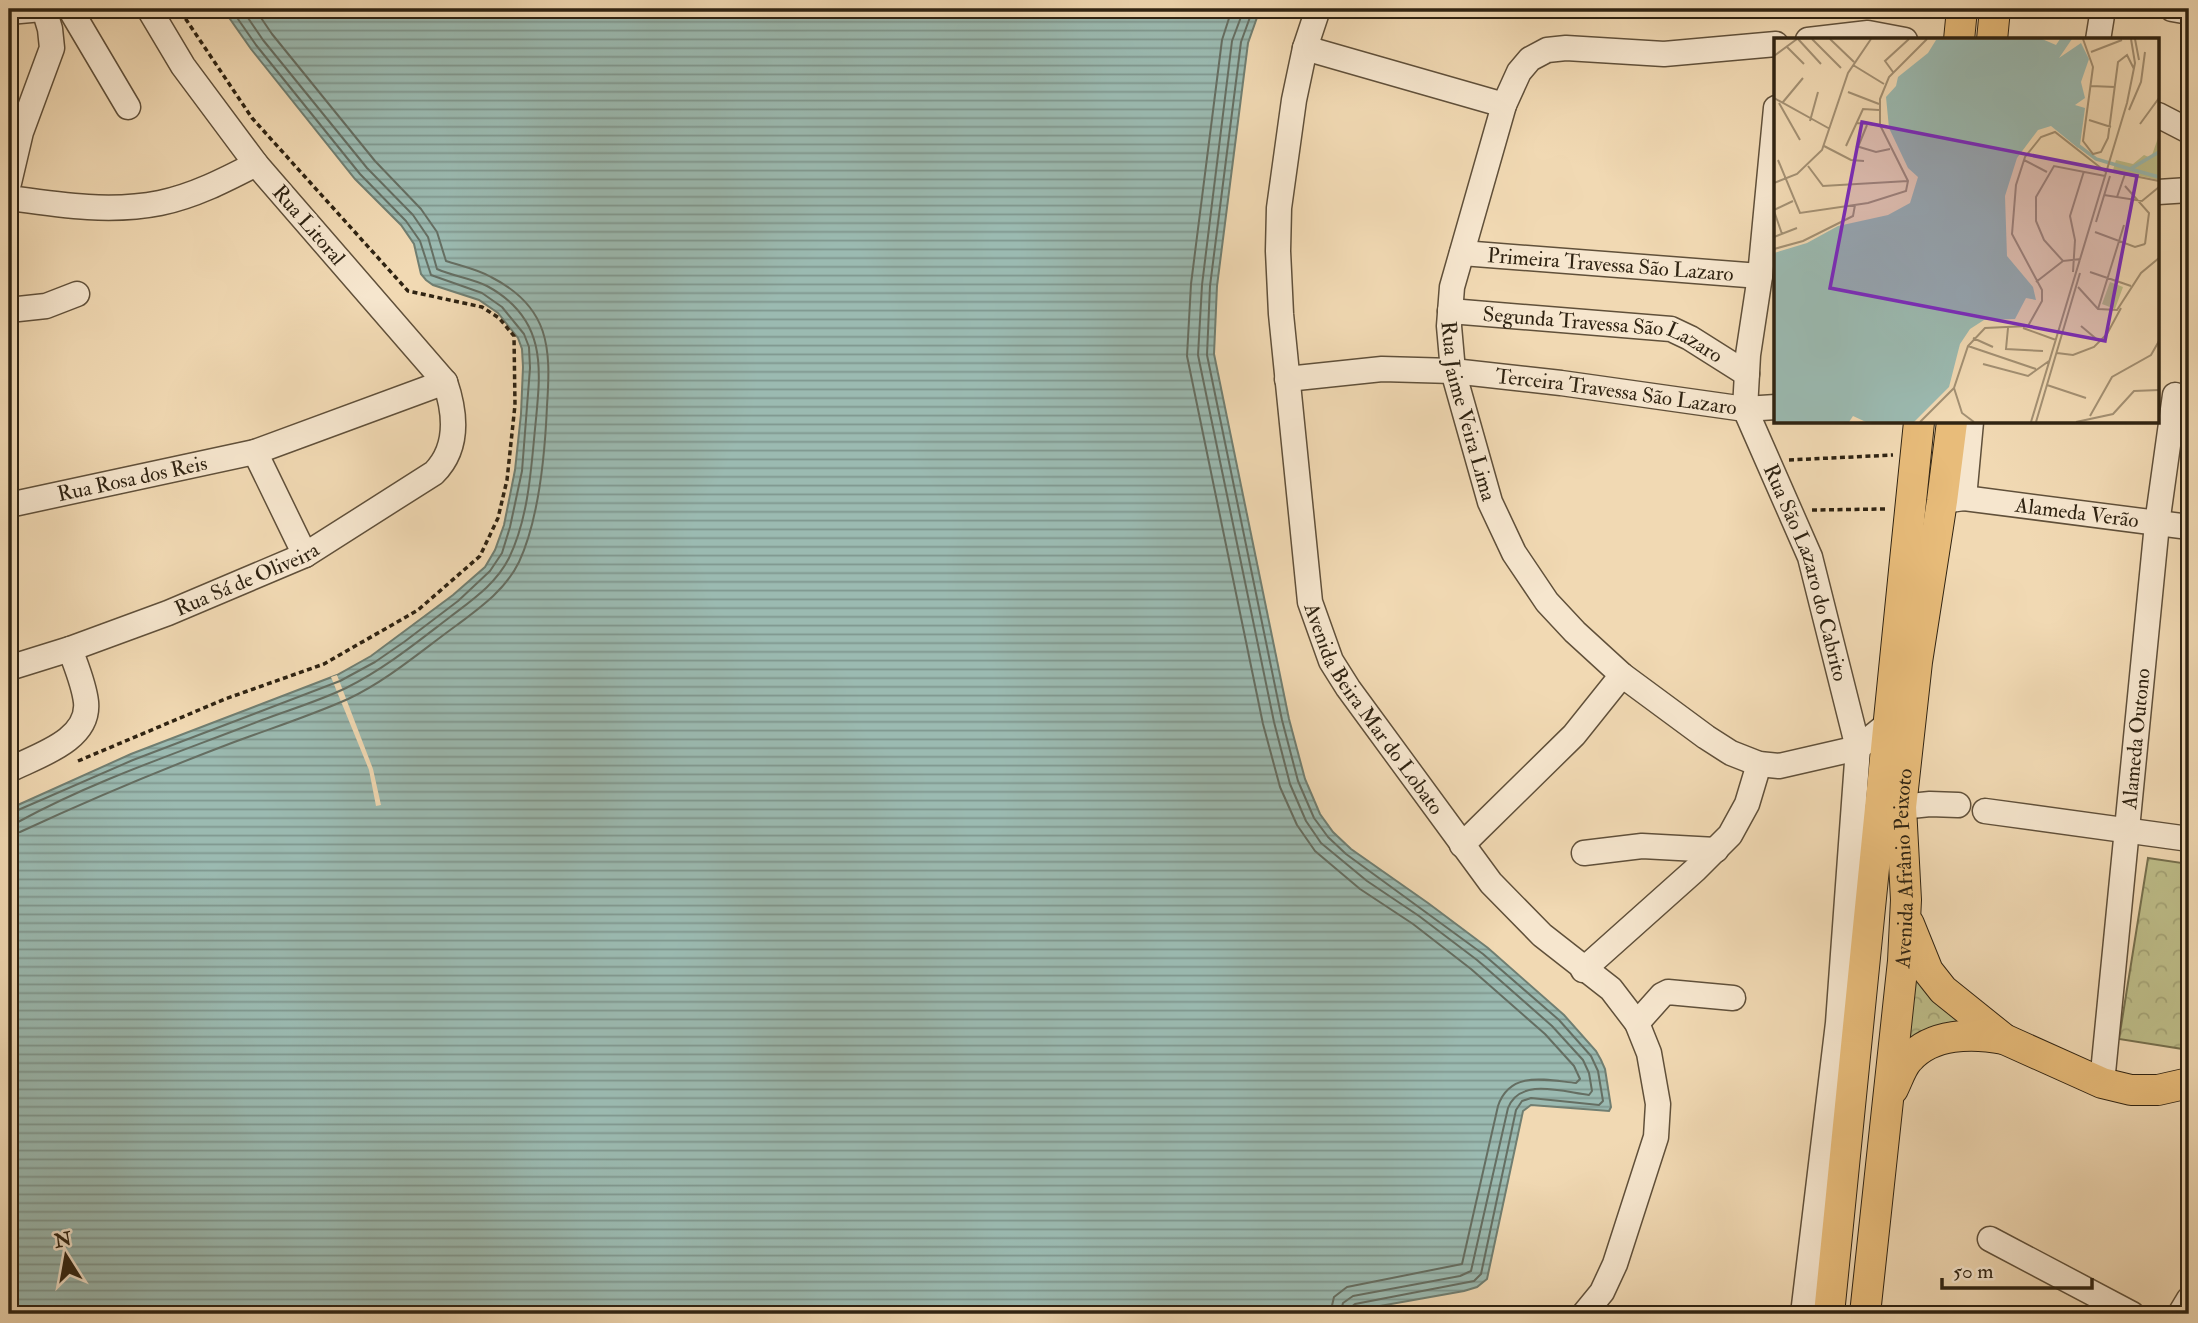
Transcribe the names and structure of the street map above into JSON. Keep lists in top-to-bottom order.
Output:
{
  "streets": {
    "main road": ["Avenida Afrânio Peixoto"],
    "street": [
      "Rua Litoral",
      "Primeira Travessa São Lazaro",
      "Segunda Travessa São Lazaro",
      "Terceira Travessa São Lazaro",
      "Rua Jaime Veira Lima",
      "Rua Rosa dos Reis",
      "Alameda Verão",
      "Rua São Lazaro do Cabrito",
      "Rua Sá de Oliveira",
      "Avenida Beira Mar do Lobato",
      "Alameda Outono"
    ]
  },
  "crossings": [
    ["Rua Litoral", "Rua Rosa dos Reis"],
    ["Rua Litoral", "Rua Sá de Oliveira"],
    ["Primeira Travessa São Lazaro", "Rua Jaime Veira Lima"],
    ["Primeira Travessa São Lazaro", "Rua São Lazaro do Cabrito"],
    ["Segunda Travessa São Lazaro", "Rua Jaime Veira Lima"],
    ["Segunda Travessa São Lazaro", "Rua São Lazaro do Cabrito"],
    ["Terceira Travessa São Lazaro", "Rua Jaime Veira Lima"],
    ["Terceira Travessa São Lazaro", "Rua São Lazaro do Cabrito"],
    ["Terceira Travessa São Lazaro", "Avenida Beira Mar do Lobato"],
    ["Rua Jaime Veira Lima", "Rua São Lazaro do Cabrito"],
    ["Rua Jaime Veira Lima", "Avenida Afrânio Peixoto"],
    ["Alameda Verão", "Alameda Outono"],
    ["Alameda Verão", "Avenida Afrânio Peixoto"]
  ],
  "scale_bar": "50 m",
  "north": "top"
}
